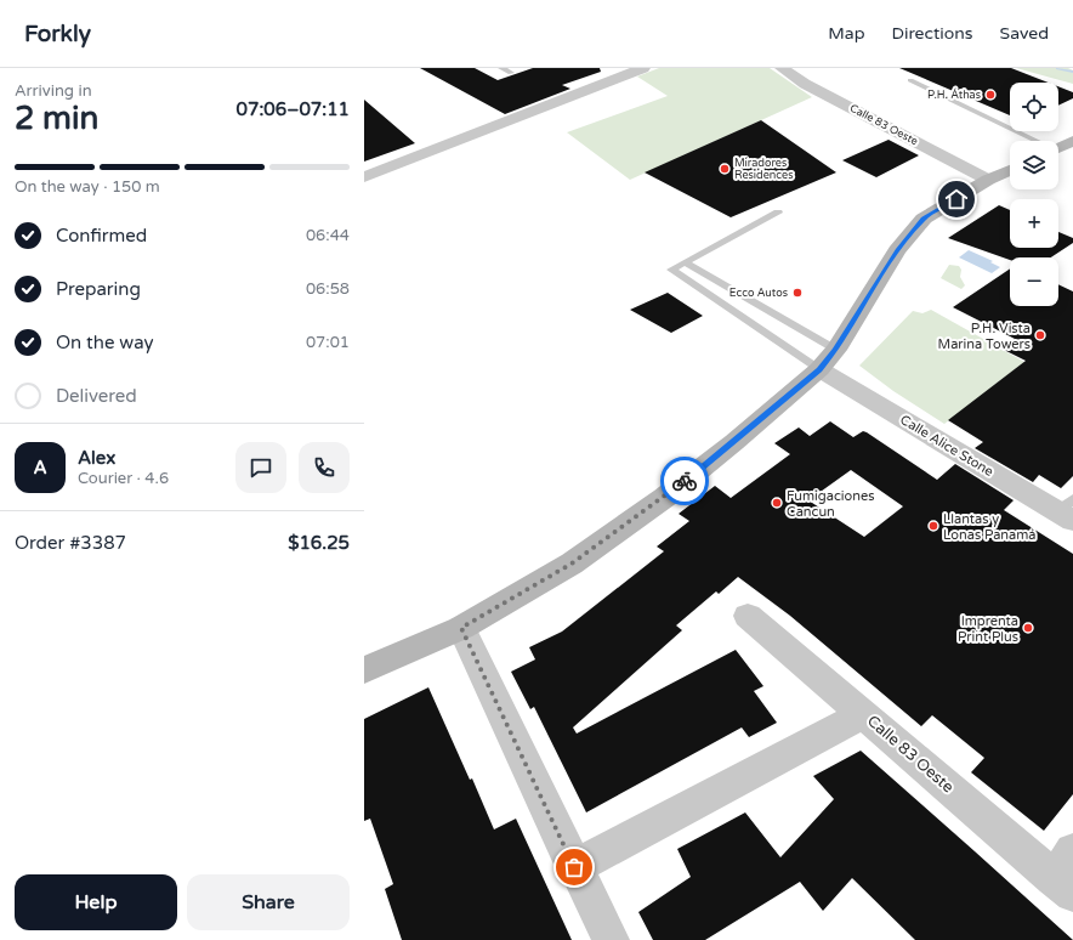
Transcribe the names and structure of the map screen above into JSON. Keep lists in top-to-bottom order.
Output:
{
  "streets": {
    "street": ["Calle 83 Oeste", "Calle Alice Stone"]
  },
  "places": [
    "P.H. Áthas",
    "Miradores Residences",
    "Ecco Autos",
    "P.H. Vista Marina Towers",
    "Fumigaciones Cancun",
    "Llantas y Lonas Panamá",
    "Imprenta Print Plus"
  ],
  "page": {
    "header": "Forkly",
    "nav": ["Map", "Directions", "Saved"],
    "heading": ["2 min", "Arriving in", "07:06–07:11"],
    "panel": [
      "Alex",
      "Courier · 4.6",
      "Order #3387",
      "$16.25"
    ],
    "map_buttons": ["+", "−"],
    "bar": "On the way · 150 m",
    "list": [
      ["Confirmed", "06:44"],
      ["Preparing", "06:58"],
      ["On the way", "07:01"],
      "Delivered"
    ],
    "round": "A",
    "buttons": ["Help", "Share"]
  }
}
